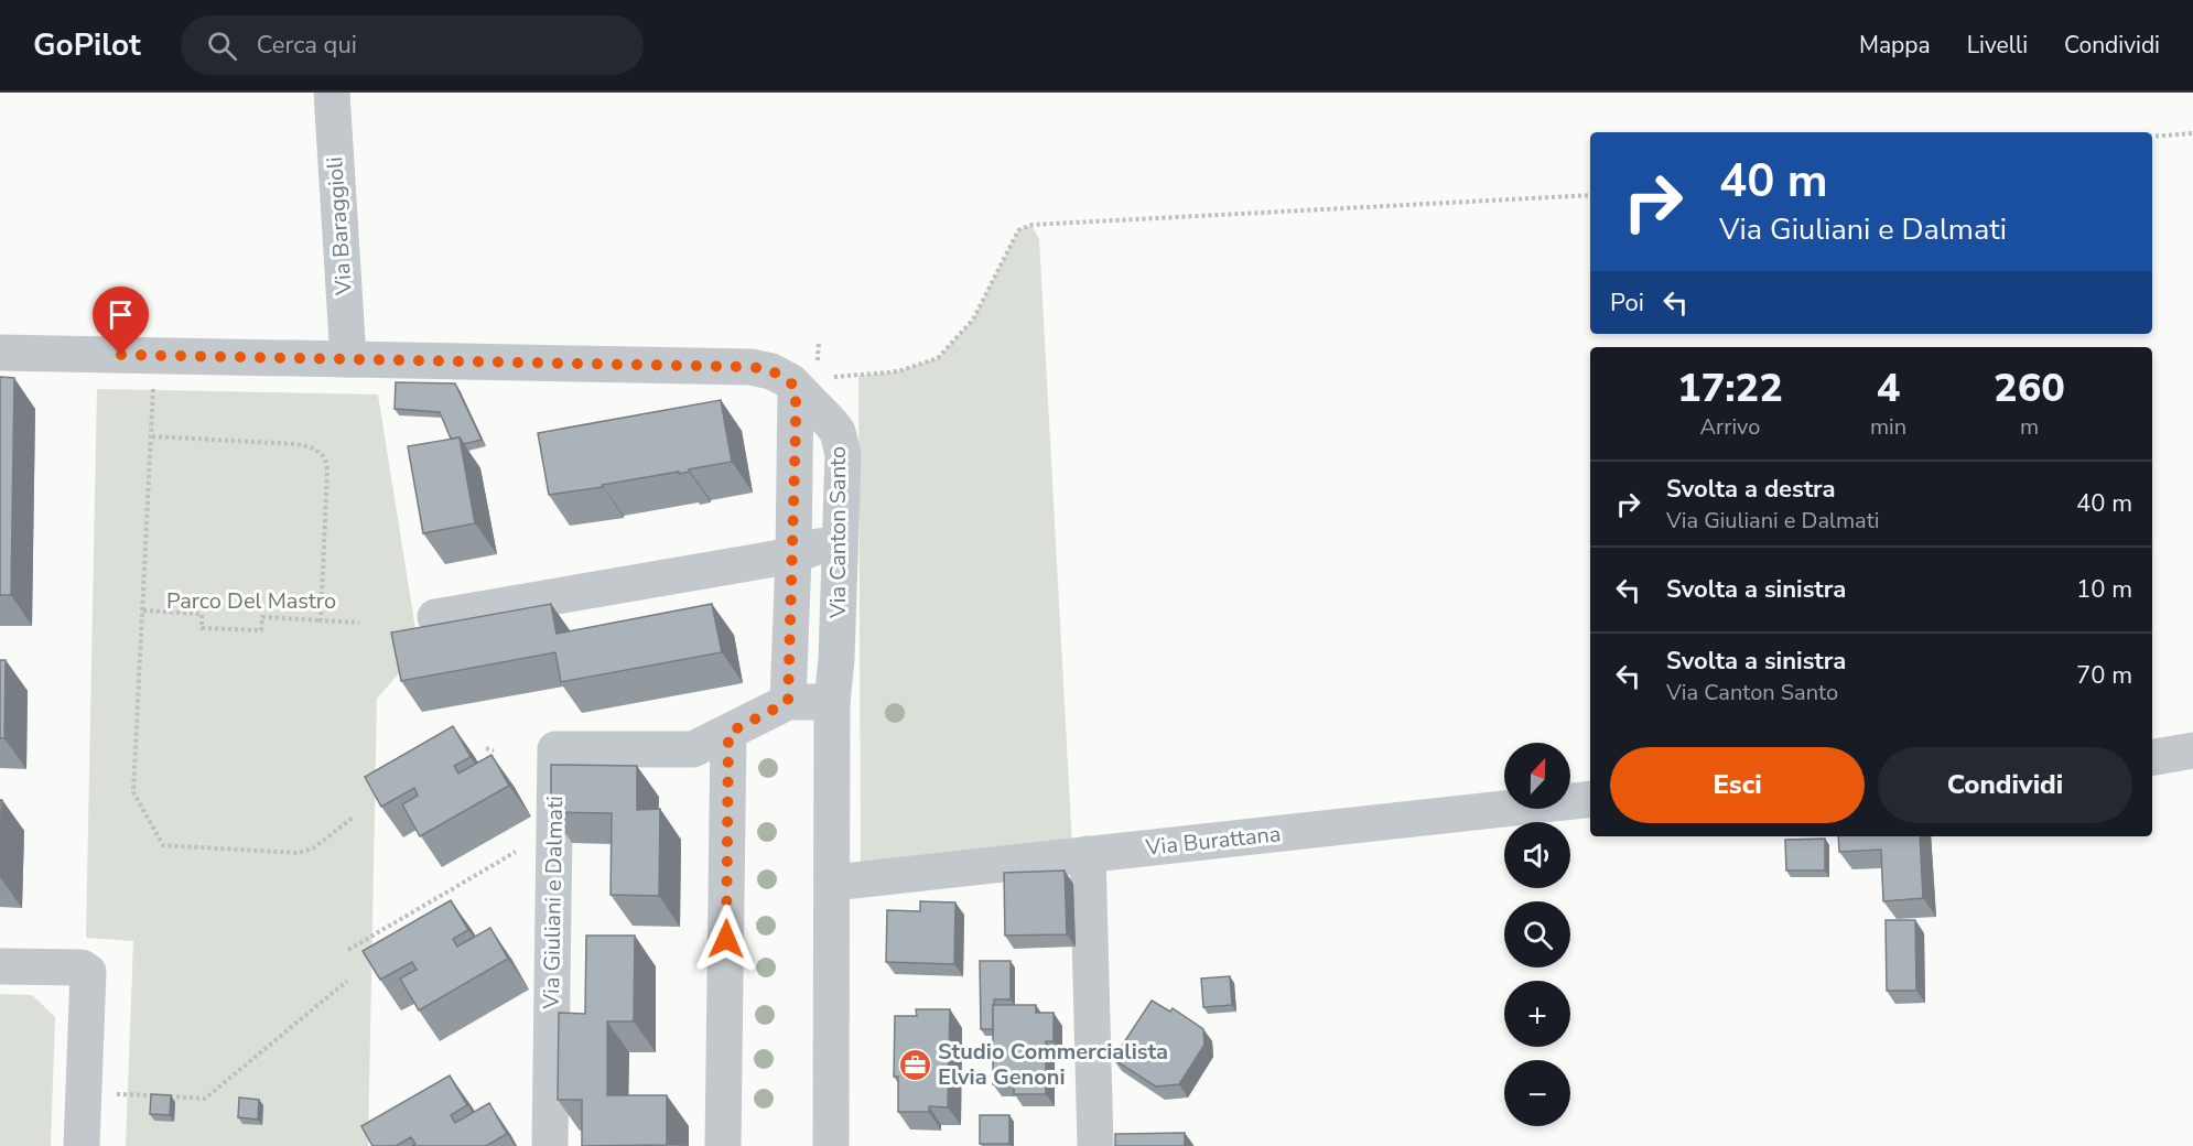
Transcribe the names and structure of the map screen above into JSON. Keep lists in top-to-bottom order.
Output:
{
  "streets": {
    "street": [
      "Via Baraggioli",
      "Via Canton Santo",
      "Via Burattana",
      "Via Giuliani e Dalmati"
    ]
  },
  "crossings": [
    ["Via Baraggioli", "Via Canton Santo"],
    ["Via Canton Santo", "Via Giuliani e Dalmati"]
  ],
  "parks": ["Parco Del Mastro"],
  "places": {
    "office": ["Studio Commercialista Elvia Genoni"]
  },
  "north": "top",
  "page": {
    "header": "GoPilot",
    "search": "Cerca qui",
    "nav": ["Mappa", "Livelli", "Condividi"],
    "turn": ["40 m", "Via Giuliani e Dalmati"],
    "then": "Poi",
    "eta": [
      "17:22",
      "Arrivo",
      "4",
      "min",
      "260",
      "m"
    ],
    "list": [
      {
        "name": "Svolta a destra",
        "note": "Via Giuliani e Dalmati",
        "value": "40 m"
      },
      {
        "name": "Svolta a sinistra",
        "value": "10 m"
      },
      {
        "name": "Svolta a sinistra",
        "note": "Via Canton Santo",
        "value": "70 m"
      }
    ],
    "buttons": ["Esci", "Condividi"],
    "map_buttons": ["+", "−"]
  }
}
